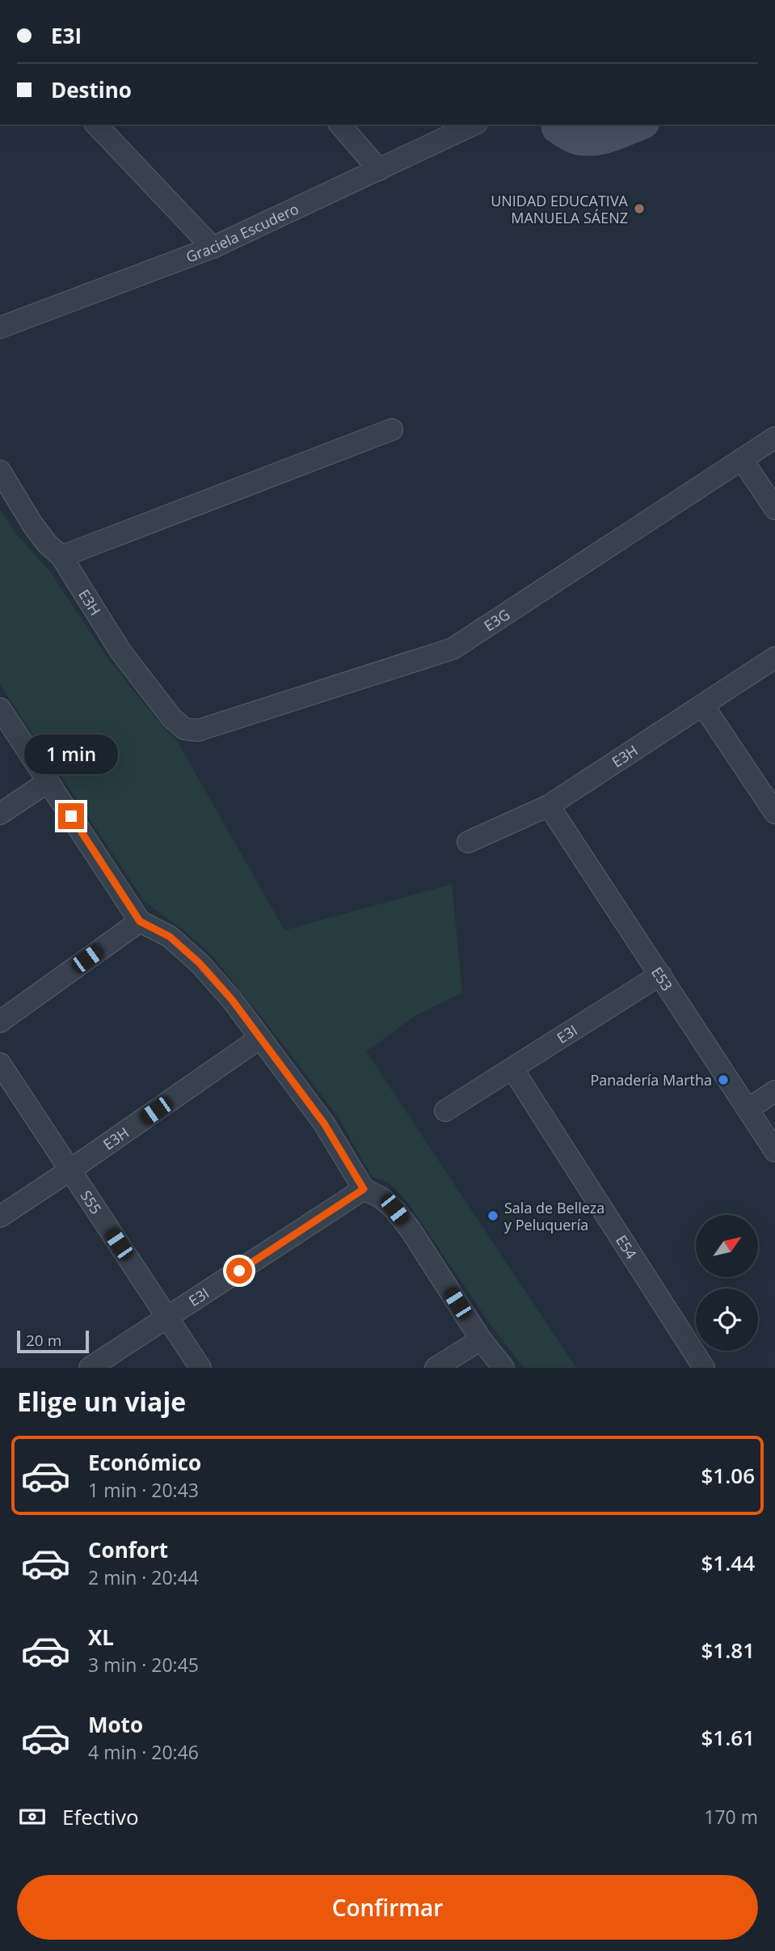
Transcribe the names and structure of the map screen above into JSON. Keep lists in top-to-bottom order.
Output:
{
  "streets": {
    "street": [
      "Graciela Escudero",
      "E3H",
      "E3G",
      "E53",
      "E3I",
      "S55",
      "E54"
    ]
  },
  "crossings": [
    ["E3H", "E3G"],
    ["E3H", "E53"],
    ["E3H", "S55"],
    ["E53", "E3I"],
    ["E3I", "S55"],
    ["E3I", "E54"]
  ],
  "places": ["UNIDAD EDUCATIVA MANUELA SÁENZ", "Panadería Martha", "Sala de Belleza y Peluquería"],
  "scale_bar": "20 m",
  "north": "top right",
  "page": {
    "banner": ["E3I", "Destino"],
    "bubble": "1 min",
    "scale": "20 m",
    "heading": "Elige un viaje",
    "list": [
      {
        "name": "Económico",
        "note": "1 min · 20:43",
        "value": "$1.06"
      },
      {
        "name": "Confort",
        "note": "2 min · 20:44",
        "value": "$1.44"
      },
      {
        "name": "XL",
        "note": "3 min · 20:45",
        "value": "$1.81"
      },
      {
        "name": "Moto",
        "note": "4 min · 20:46",
        "value": "$1.61"
      }
    ],
    "pay": ["Efectivo", "170 m"],
    "buttons": "Confirmar"
  }
}
